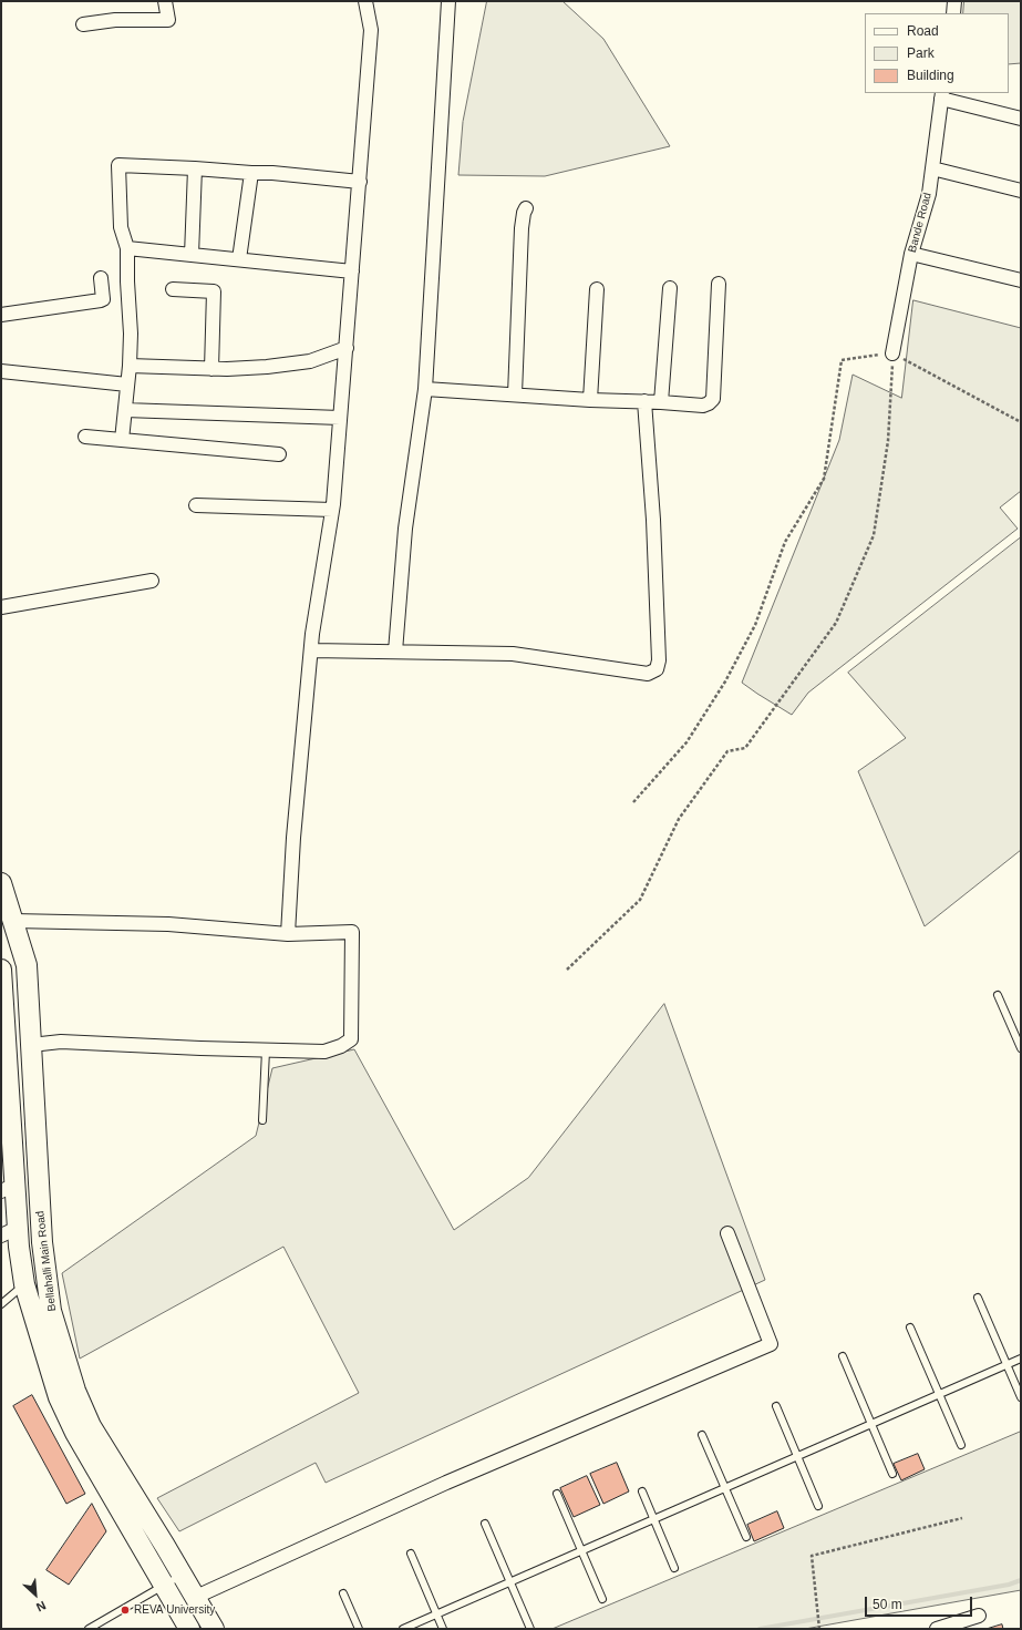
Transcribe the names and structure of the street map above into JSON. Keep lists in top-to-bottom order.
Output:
{
  "streets": {
    "main road": ["Bellahalli Main Road"],
    "street": ["Bande Road"]
  },
  "places": ["REVA University"],
  "legend": ["Road", "Park", "Building"],
  "scale_bar": "50 m",
  "north": "bottom right"
}
